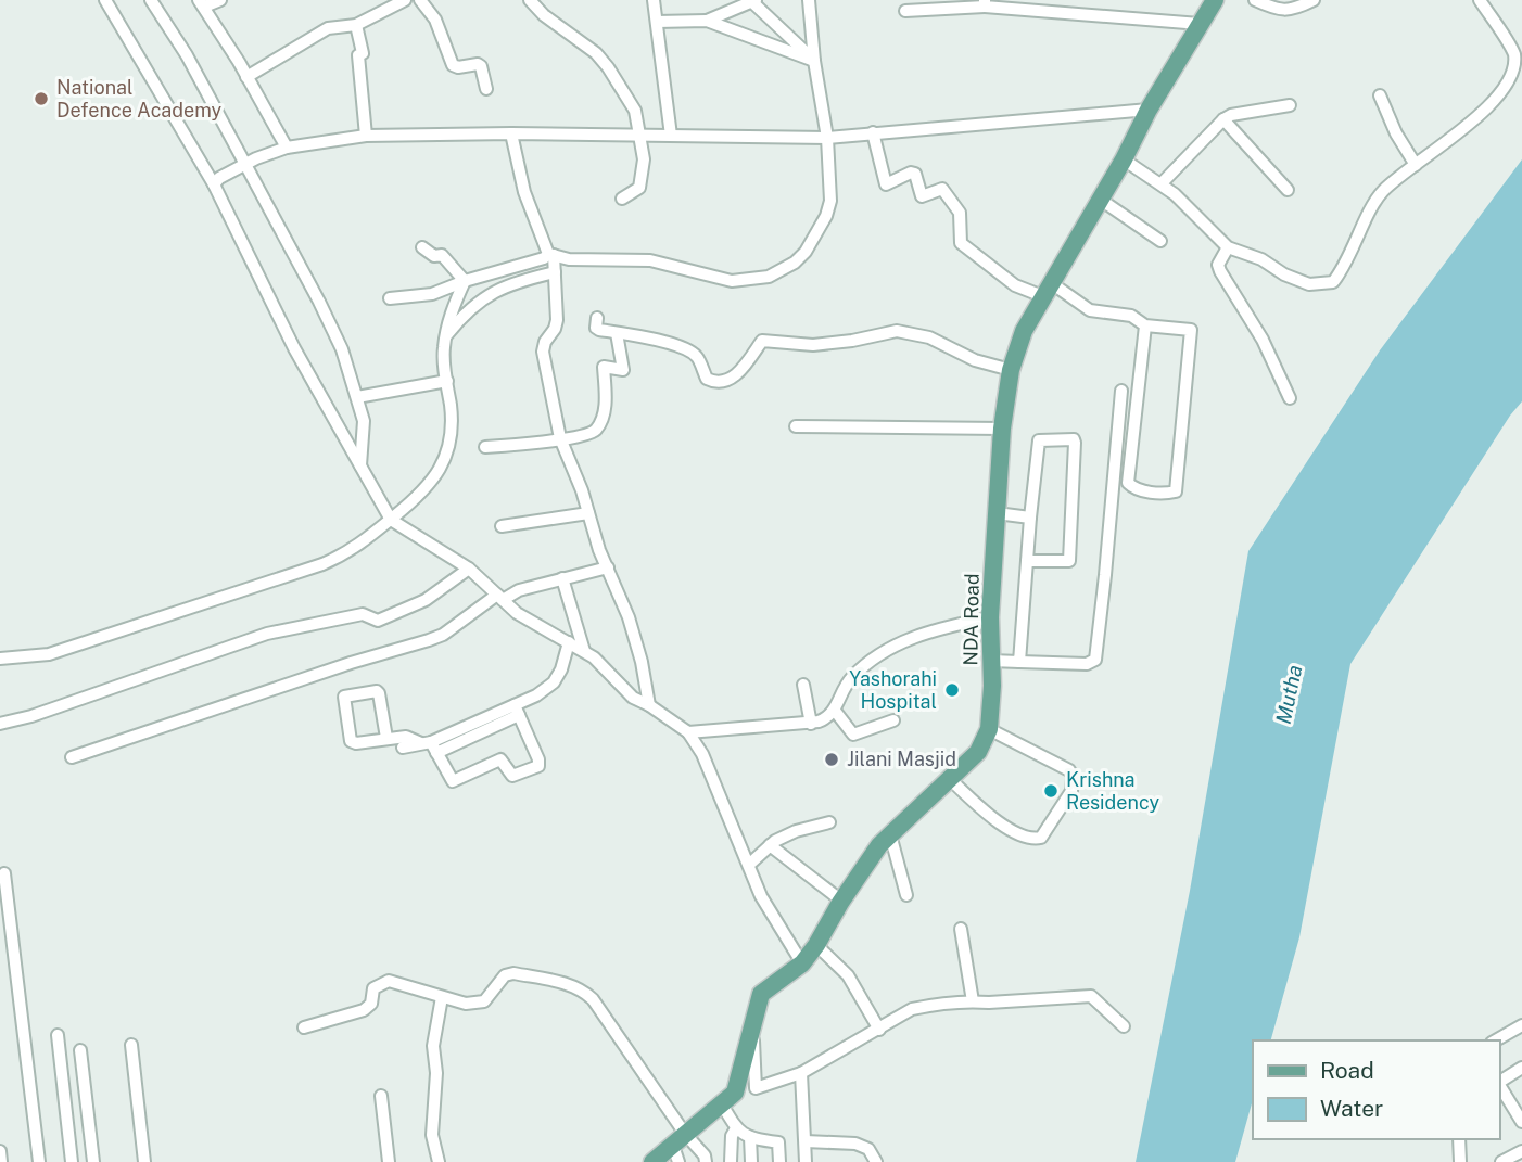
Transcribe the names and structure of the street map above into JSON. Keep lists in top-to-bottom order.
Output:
{
  "streets": {
    "main road": ["NDA Road"]
  },
  "water": ["Mutha"],
  "places": [
    "National Defence Academy",
    "Yashorahi Hospital",
    "Jilani Masjid",
    "Krishna Residency"
  ],
  "legend": ["Road", "Water"]
}
